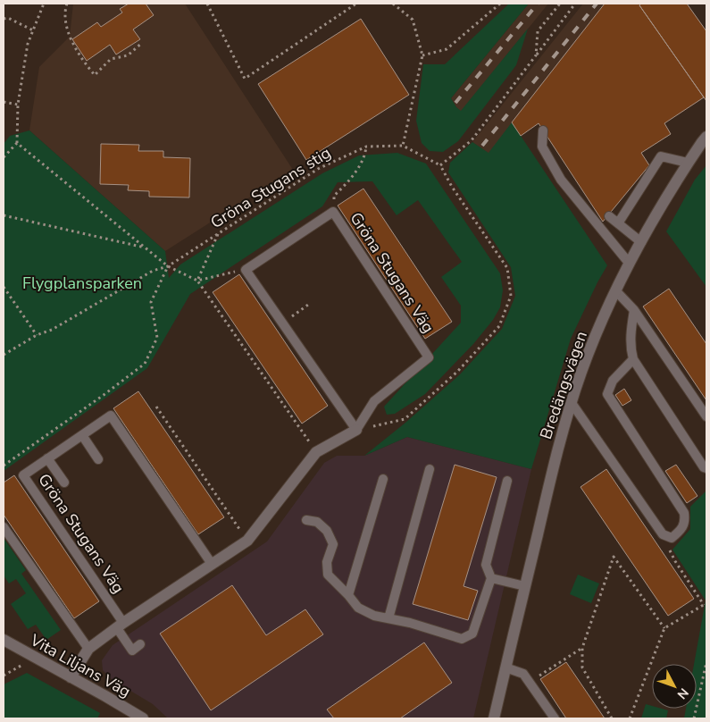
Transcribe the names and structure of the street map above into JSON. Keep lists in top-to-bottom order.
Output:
{
  "streets": {
    "street": ["Gröna Stugans Väg", "Bredängsvägen", "Vita Liljans Väg"],
    "path": ["Gröna Stugans stig"]
  },
  "crossings": [
    ["Gröna Stugans Väg", "Vita Liljans Väg"]
  ],
  "parks": ["Flygplansparken"],
  "north": "bottom right"
}
